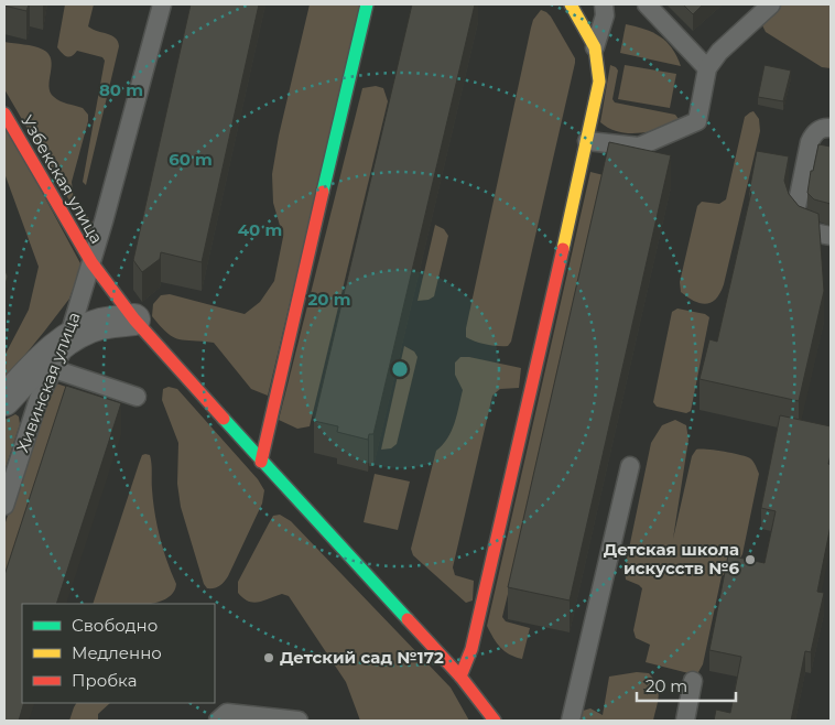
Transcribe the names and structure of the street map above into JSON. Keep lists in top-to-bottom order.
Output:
{
  "streets": {
    "street": ["Узбекская улица"],
    "lane": ["Хивинская улица"]
  },
  "crossings": [
    ["Узбекская улица", "Хивинская улица"]
  ],
  "places": ["Детская школа искусств №6", "Детский сад №172"],
  "legend": ["Свободно", "Медленно", "Пробка"],
  "scale_bar": "20 m",
  "rings": [
    "80 m",
    "60 m",
    "40 m",
    "20 m"
  ]
}
